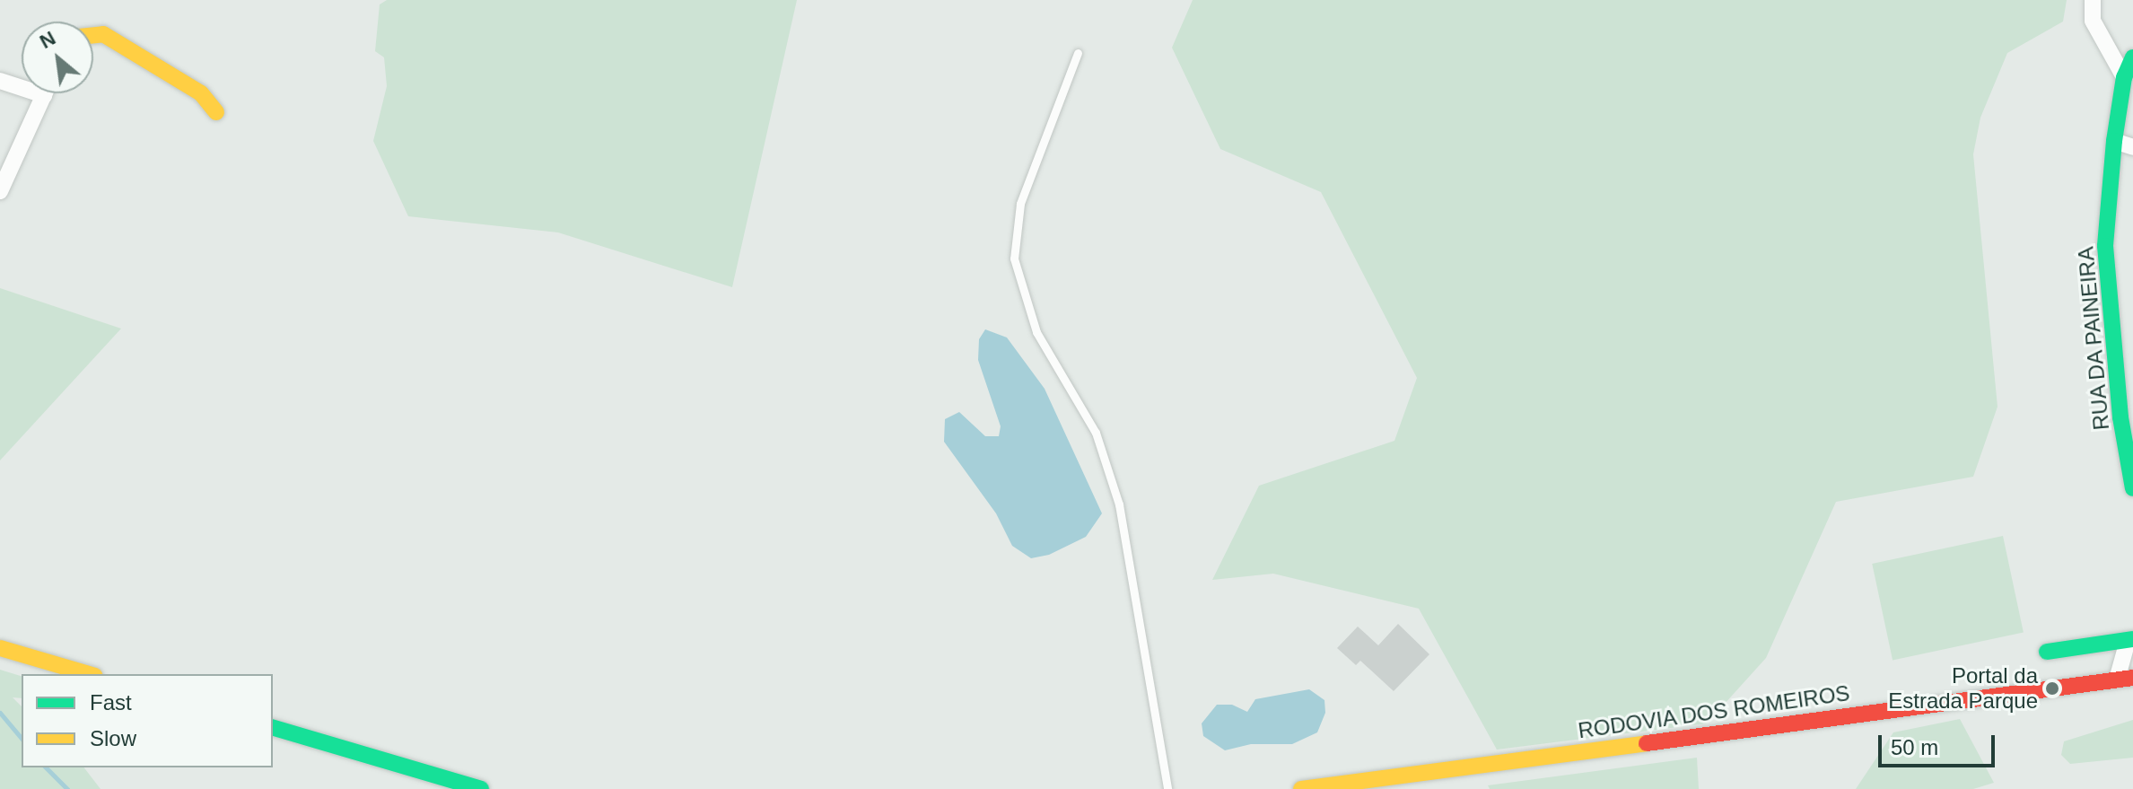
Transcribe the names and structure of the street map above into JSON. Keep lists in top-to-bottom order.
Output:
{
  "streets": {
    "main road": ["RUA DA PAINEIRA", "RODOVIA DOS ROMEIROS"]
  },
  "places": ["Portal da Estrada Parque"],
  "legend": ["Fast", "Slow"],
  "scale_bar": "50 m",
  "north": "top left"
}
